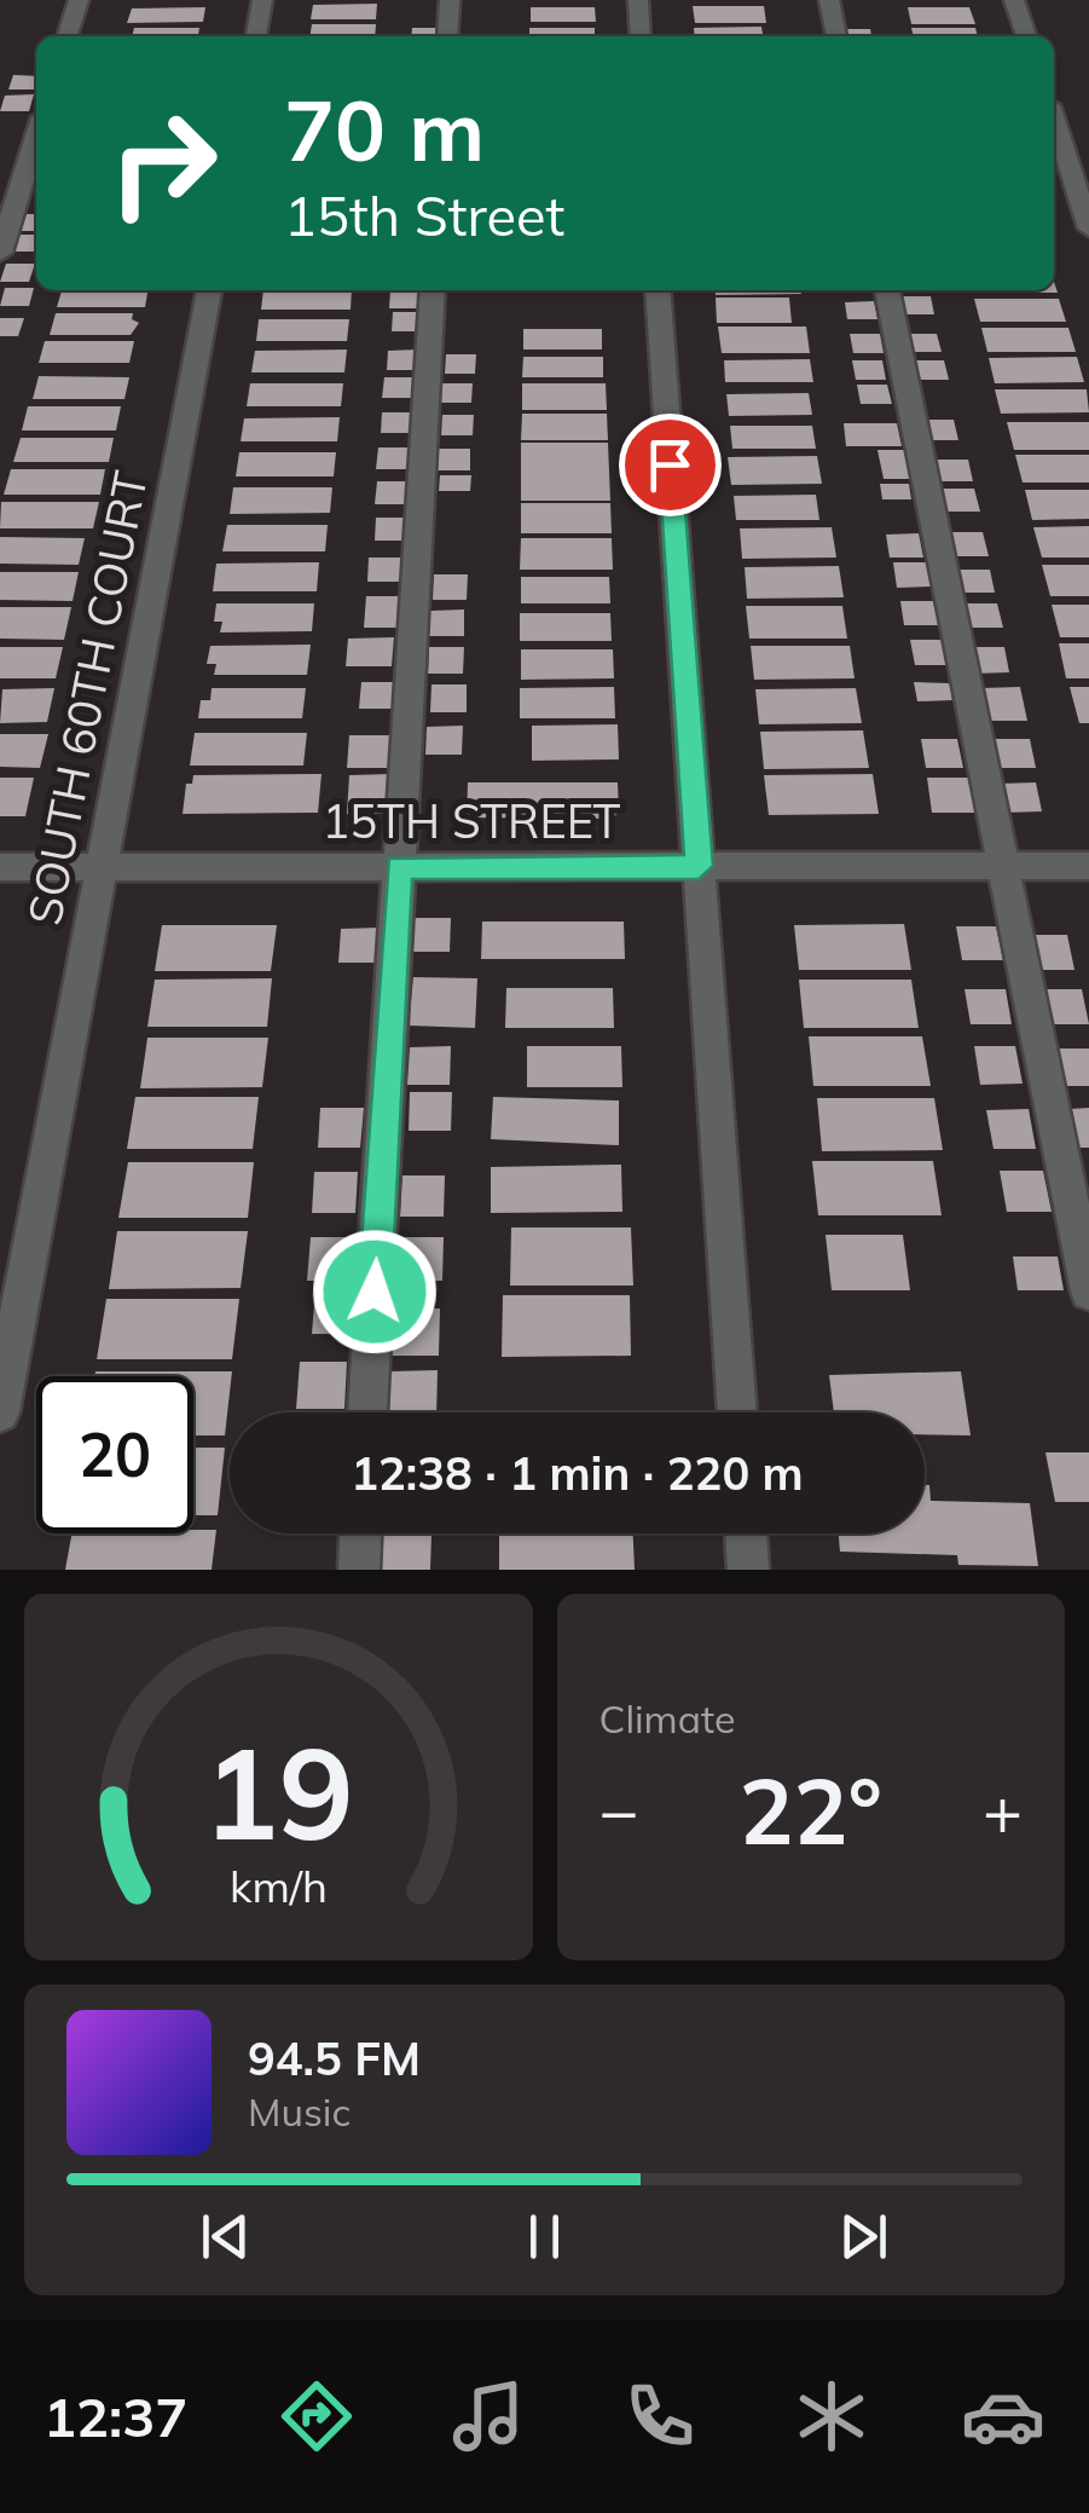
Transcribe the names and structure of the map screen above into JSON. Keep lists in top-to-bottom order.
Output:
{
  "streets": {
    "street": ["SOUTH 60TH COURT", "15TH STREET"]
  },
  "crossings": [
    ["SOUTH 60TH COURT", "15TH STREET"]
  ],
  "page": {
    "turn": ["70 m", "15th Street"],
    "limit": "20",
    "trip": "12:38 · 1 min · 220 m",
    "tile": "Climate",
    "heat": ["−", "22°", "+"],
    "song": ["94.5 FM", "Music"],
    "tabs": "12:37",
    "gauge": ["19", "km/h"]
  }
}
